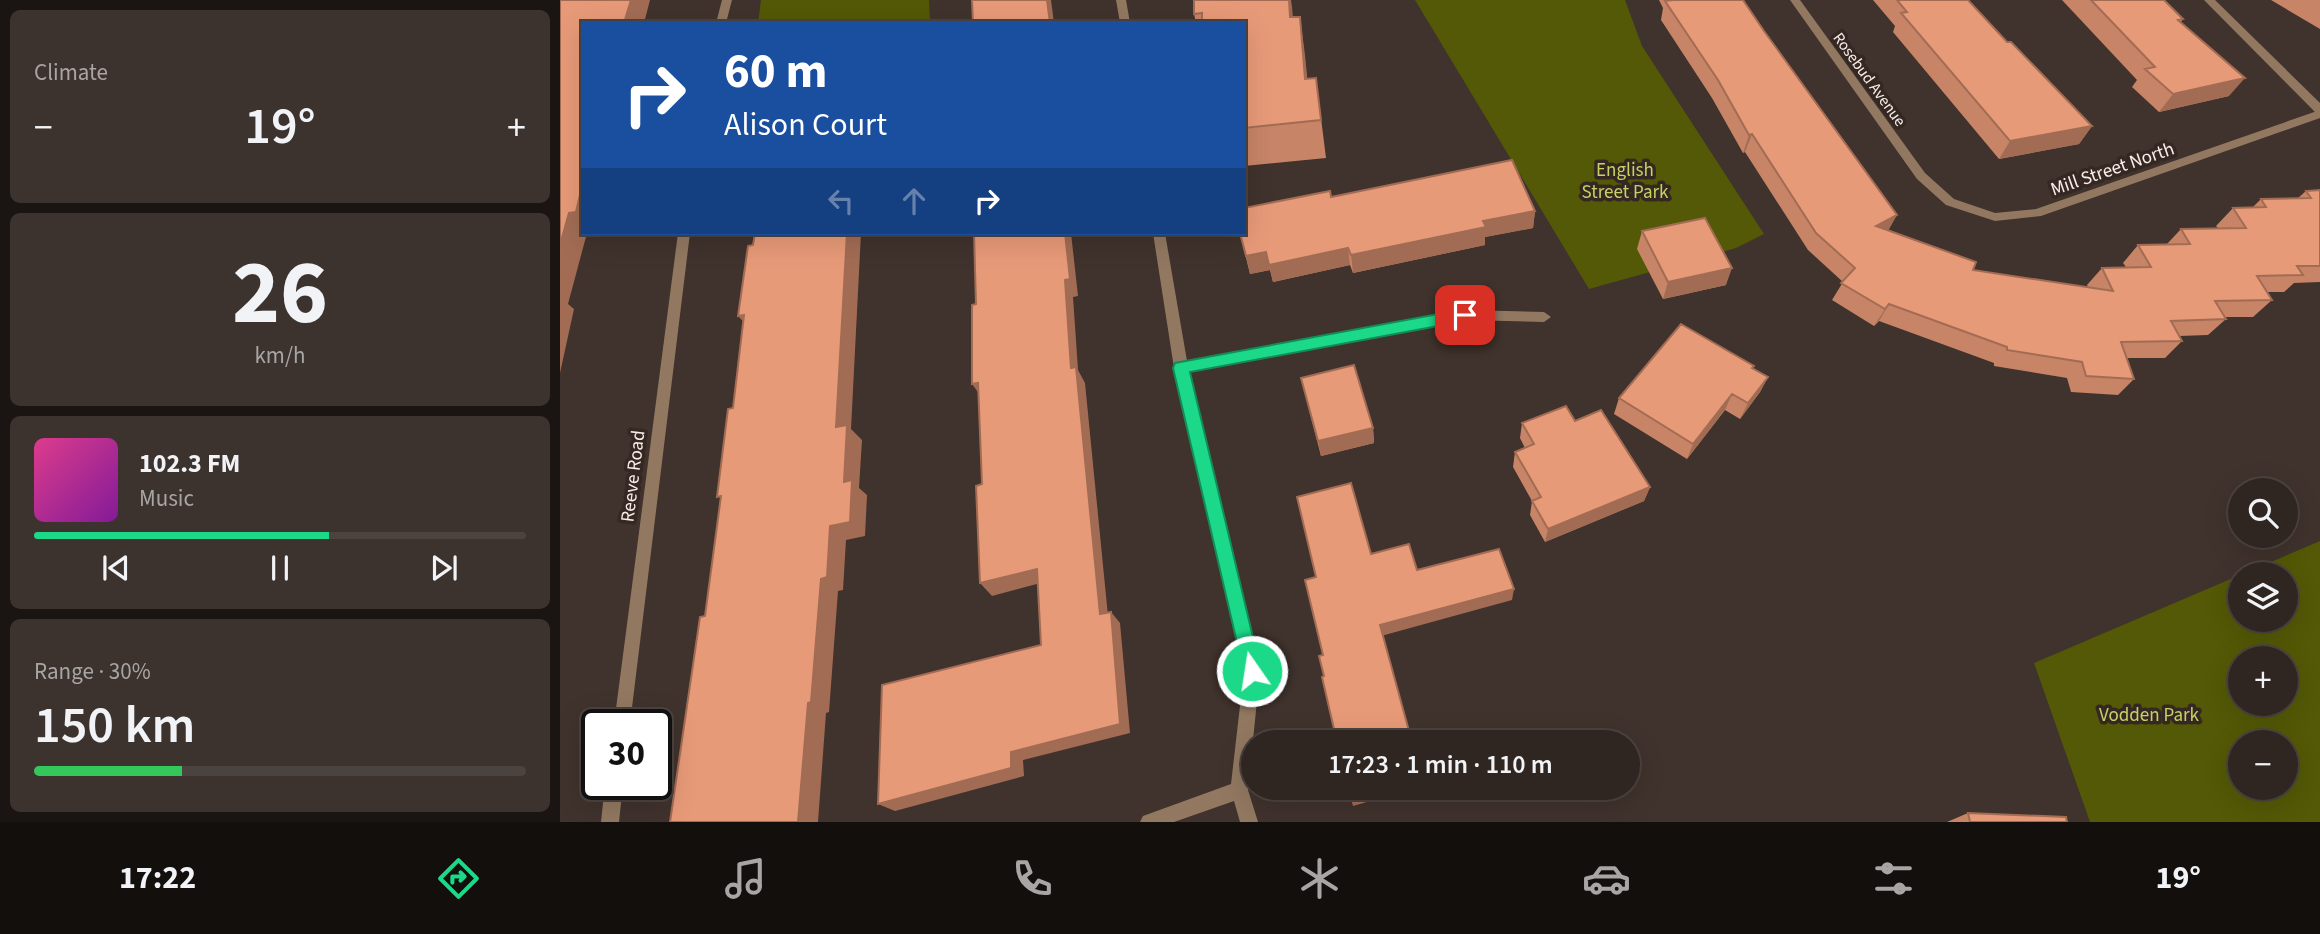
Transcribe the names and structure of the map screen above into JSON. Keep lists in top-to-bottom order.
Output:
{
  "streets": {
    "street": ["Rosebud Avenue", "Mill Street North", "Reeve Road"]
  },
  "crossings": [
    ["Rosebud Avenue", "Mill Street North"]
  ],
  "parks": ["English Street Park", "Vodden Park"],
  "page": {
    "tile": [
      "Climate",
      ["26", "km/h"],
      ["Range · 30%", "150 km"]
    ],
    "turn": ["60 m", "Alison Court"],
    "heat": ["−", "19°", "+"],
    "song": ["102.3 FM", "Music"],
    "map_buttons": ["+", "−"],
    "limit": "30",
    "trip": "17:23 · 1 min · 110 m",
    "tabs": ["17:22", "19°"]
  }
}
